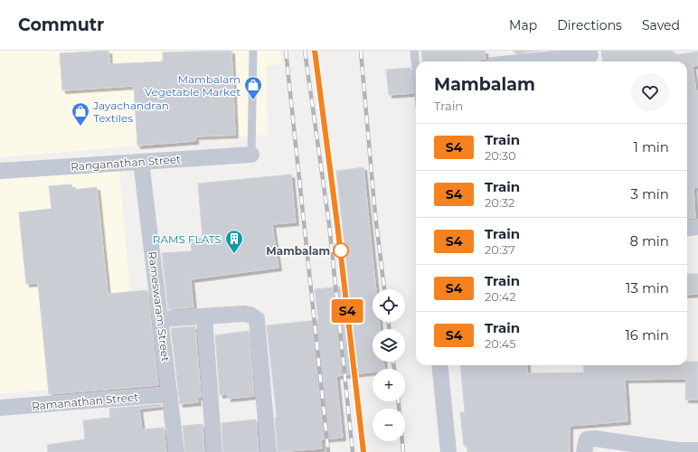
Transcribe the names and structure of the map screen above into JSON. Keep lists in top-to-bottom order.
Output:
{
  "streets": {
    "street": ["Ranganathan Street", "Rameswaram Street", "Ramanathan Street"]
  },
  "crossings": [
    ["Ranganathan Street", "Rameswaram Street"],
    ["Rameswaram Street", "Ramanathan Street"]
  ],
  "places": {
    "shop": ["Mambalam Vegetable Market", "Jayachandran Textiles"],
    "other": ["Mambalam"],
    "building": ["RAMS FLATS"]
  },
  "page": {
    "header": "Commutr",
    "nav": ["Map", "Directions", "Saved"],
    "on_map": "S4",
    "heading": ["Mambalam", "Train"],
    "list": [
      {
        "mark": "S4",
        "name": "Train",
        "note": "20:30",
        "value": "1 min"
      },
      {
        "mark": "S4",
        "name": "Train",
        "note": "20:32",
        "value": "3 min"
      },
      {
        "mark": "S4",
        "name": "Train",
        "note": "20:37",
        "value": "8 min"
      },
      {
        "mark": "S4",
        "name": "Train",
        "note": "20:42",
        "value": "13 min"
      },
      {
        "mark": "S4",
        "name": "Train",
        "note": "20:45",
        "value": "16 min"
      }
    ],
    "map_buttons": ["+", "−"]
  }
}
